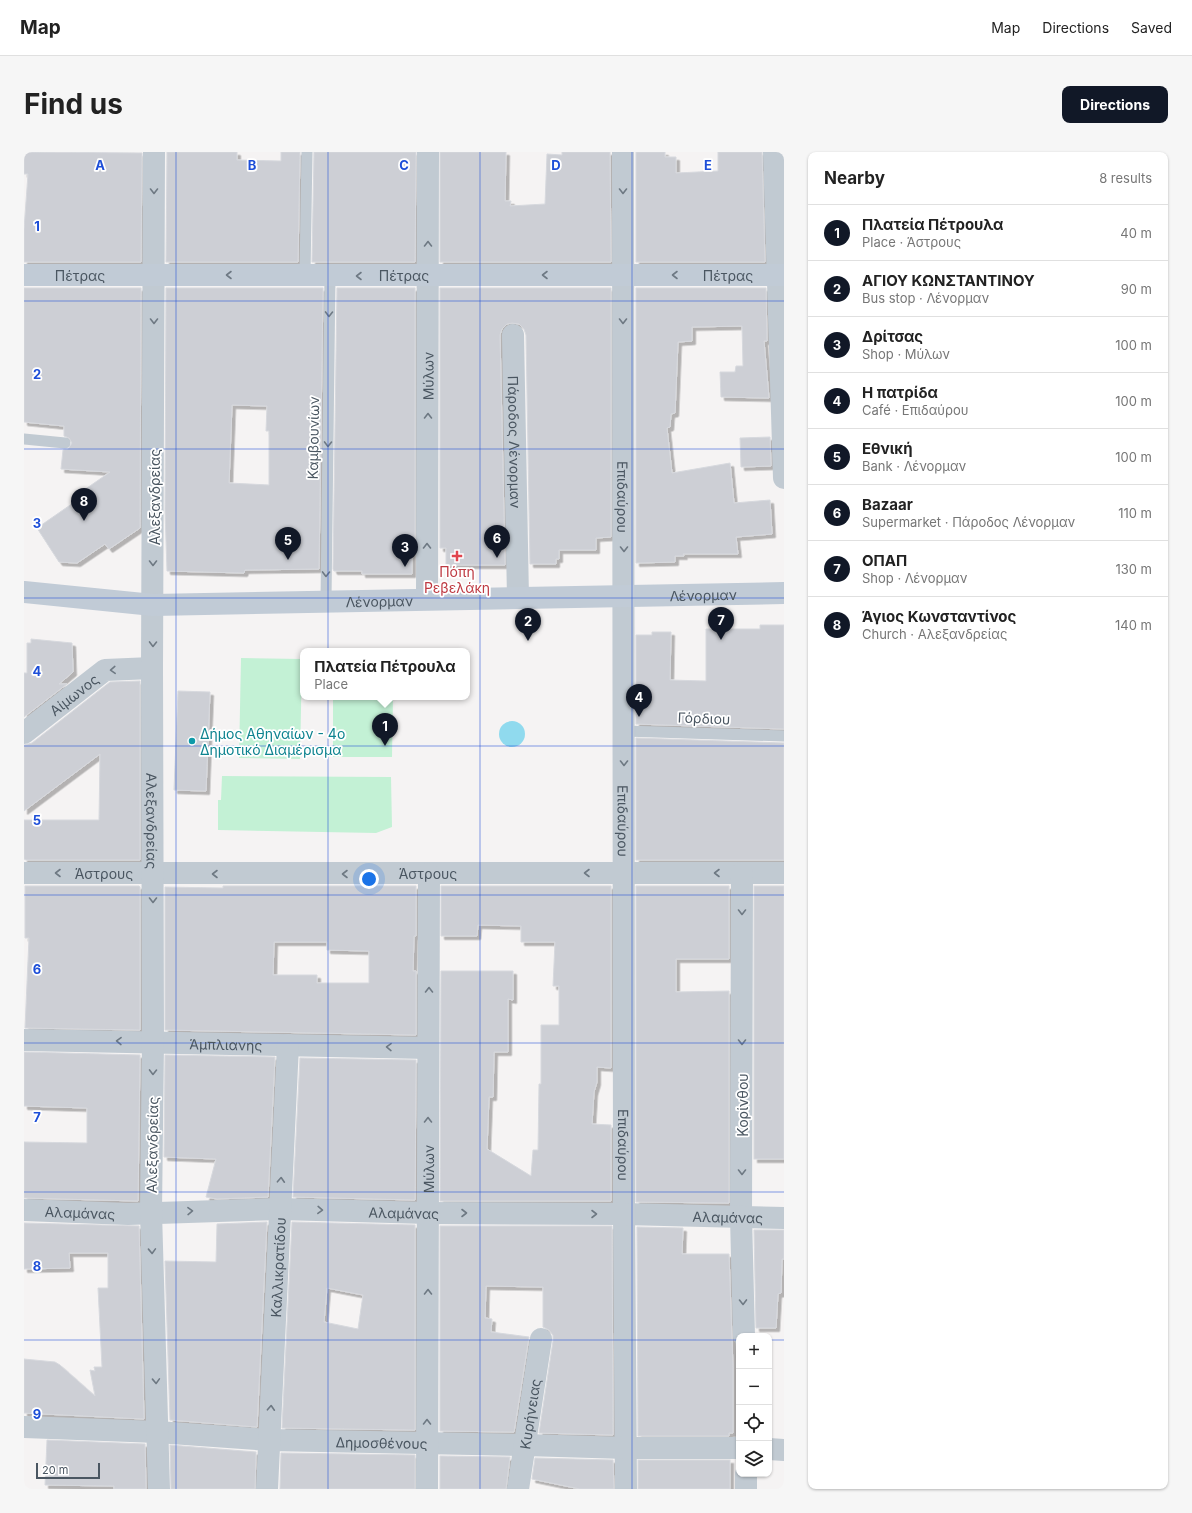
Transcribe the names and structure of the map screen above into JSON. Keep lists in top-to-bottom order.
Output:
{
  "streets": {
    "main road": ["Πέτρας", "Λένορμαν"],
    "street": [
      "Μύλων",
      "Πάροδος Λένορμαν",
      "Αλεξανδρείας",
      "Επιδαύρου",
      "Αίμωνος",
      "Άστρους",
      "Άμπλιανης",
      "Κορίνθου",
      "Αλαμάνας",
      "Καλλικρατίδου",
      "Κυρήνειας",
      "Δημοσθένους"
    ],
    "lane": ["Καμβουνίων", "Γόρδιου"]
  },
  "crossings": [
    ["Πέτρας", "Μύλων"],
    ["Πέτρας", "Καμβουνίων"],
    ["Πέτρας", "Αλεξανδρείας"],
    ["Πέτρας", "Επιδαύρου"],
    ["Μύλων", "Λένορμαν"],
    ["Μύλων", "Άστρους"],
    ["Μύλων", "Άμπλιανης"],
    ["Μύλων", "Αλαμάνας"],
    ["Μύλων", "Δημοσθένους"],
    ["Καμβουνίων", "Λένορμαν"],
    ["Πάροδος Λένορμαν", "Λένορμαν"],
    ["Αλεξανδρείας", "Λένορμαν"],
    ["Αλεξανδρείας", "Αίμωνος"],
    ["Αλεξανδρείας", "Άστρους"],
    ["Αλεξανδρείας", "Άμπλιανης"],
    ["Αλεξανδρείας", "Αλαμάνας"],
    ["Αλεξανδρείας", "Δημοσθένους"],
    ["Επιδαύρου", "Λένορμαν"],
    ["Επιδαύρου", "Γόρδιου"],
    ["Επιδαύρου", "Άστρους"],
    ["Επιδαύρου", "Αλαμάνας"],
    ["Επιδαύρου", "Δημοσθένους"],
    ["Άστρους", "Κορίνθου"],
    ["Άμπλιανης", "Καλλικρατίδου"],
    ["Κορίνθου", "Αλαμάνας"],
    ["Αλαμάνας", "Καλλικρατίδου"],
    ["Καλλικρατίδου", "Δημοσθένους"],
    ["Κυρήνειας", "Δημοσθένους"]
  ],
  "one_way": [
    "Πέτρας",
    "Μύλων",
    "Καμβουνίων",
    "Αλεξανδρείας",
    "Αίμωνος",
    "Άστρους",
    "Άμπλιανης",
    "Κορίνθου",
    "Αλαμάνας",
    "Καλλικρατίδου"
  ],
  "places": {
    "health": ["Πόπη Ρεβελάκη"],
    "other": ["Δήμος Αθηναίων - 4ο Δημοτικό Διαμέρισμα"]
  },
  "scale_bar": "20 m",
  "page": {
    "header": "Map",
    "nav": ["Map", "Directions", "Saved"],
    "buttons": "Directions",
    "title": "Find us",
    "heading": ["Nearby", "8 results"],
    "list": [
      {
        "mark": "1",
        "name": "Πλατεία Πέτρουλα",
        "note": "Place · Άστρους",
        "value": "40 m"
      },
      {
        "mark": "2",
        "name": "ΑΓΙΟΥ ΚΩΝΣΤΑΝΤΙΝΟΥ",
        "note": "Bus stop · Λένορμαν",
        "value": "90 m"
      },
      {
        "mark": "3",
        "name": "Δρίτσας",
        "note": "Shop · Μύλων",
        "value": "100 m"
      },
      {
        "mark": "4",
        "name": "Η πατρίδα",
        "note": "Café · Επιδαύρου",
        "value": "100 m"
      },
      {
        "mark": "5",
        "name": "Εθνική",
        "note": "Bank · Λένορμαν",
        "value": "100 m"
      },
      {
        "mark": "6",
        "name": "Bazaar",
        "note": "Supermarket · Πάροδος Λένορμαν",
        "value": "110 m"
      },
      {
        "mark": "7",
        "name": "ΟΠΑΠ",
        "note": "Shop · Λένορμαν",
        "value": "130 m"
      },
      {
        "mark": "8",
        "name": "Άγιος Κωνσταντίνος",
        "note": "Church · Αλεξανδρείας",
        "value": "140 m"
      }
    ],
    "pins": [
      "8",
      "6",
      "5",
      "3",
      "7",
      "2",
      "4",
      "1"
    ],
    "popup": ["Πλατεία Πέτρουλα", "Place"],
    "map_buttons": ["+", "−"],
    "scale": "20 m"
  },
  "grid": {
    "columns": [
      "A",
      "B",
      "C",
      "D",
      "E"
    ],
    "rows": [
      "1",
      "2",
      "3",
      "4",
      "5",
      "6",
      "7",
      "8",
      "9"
    ]
  }
}
